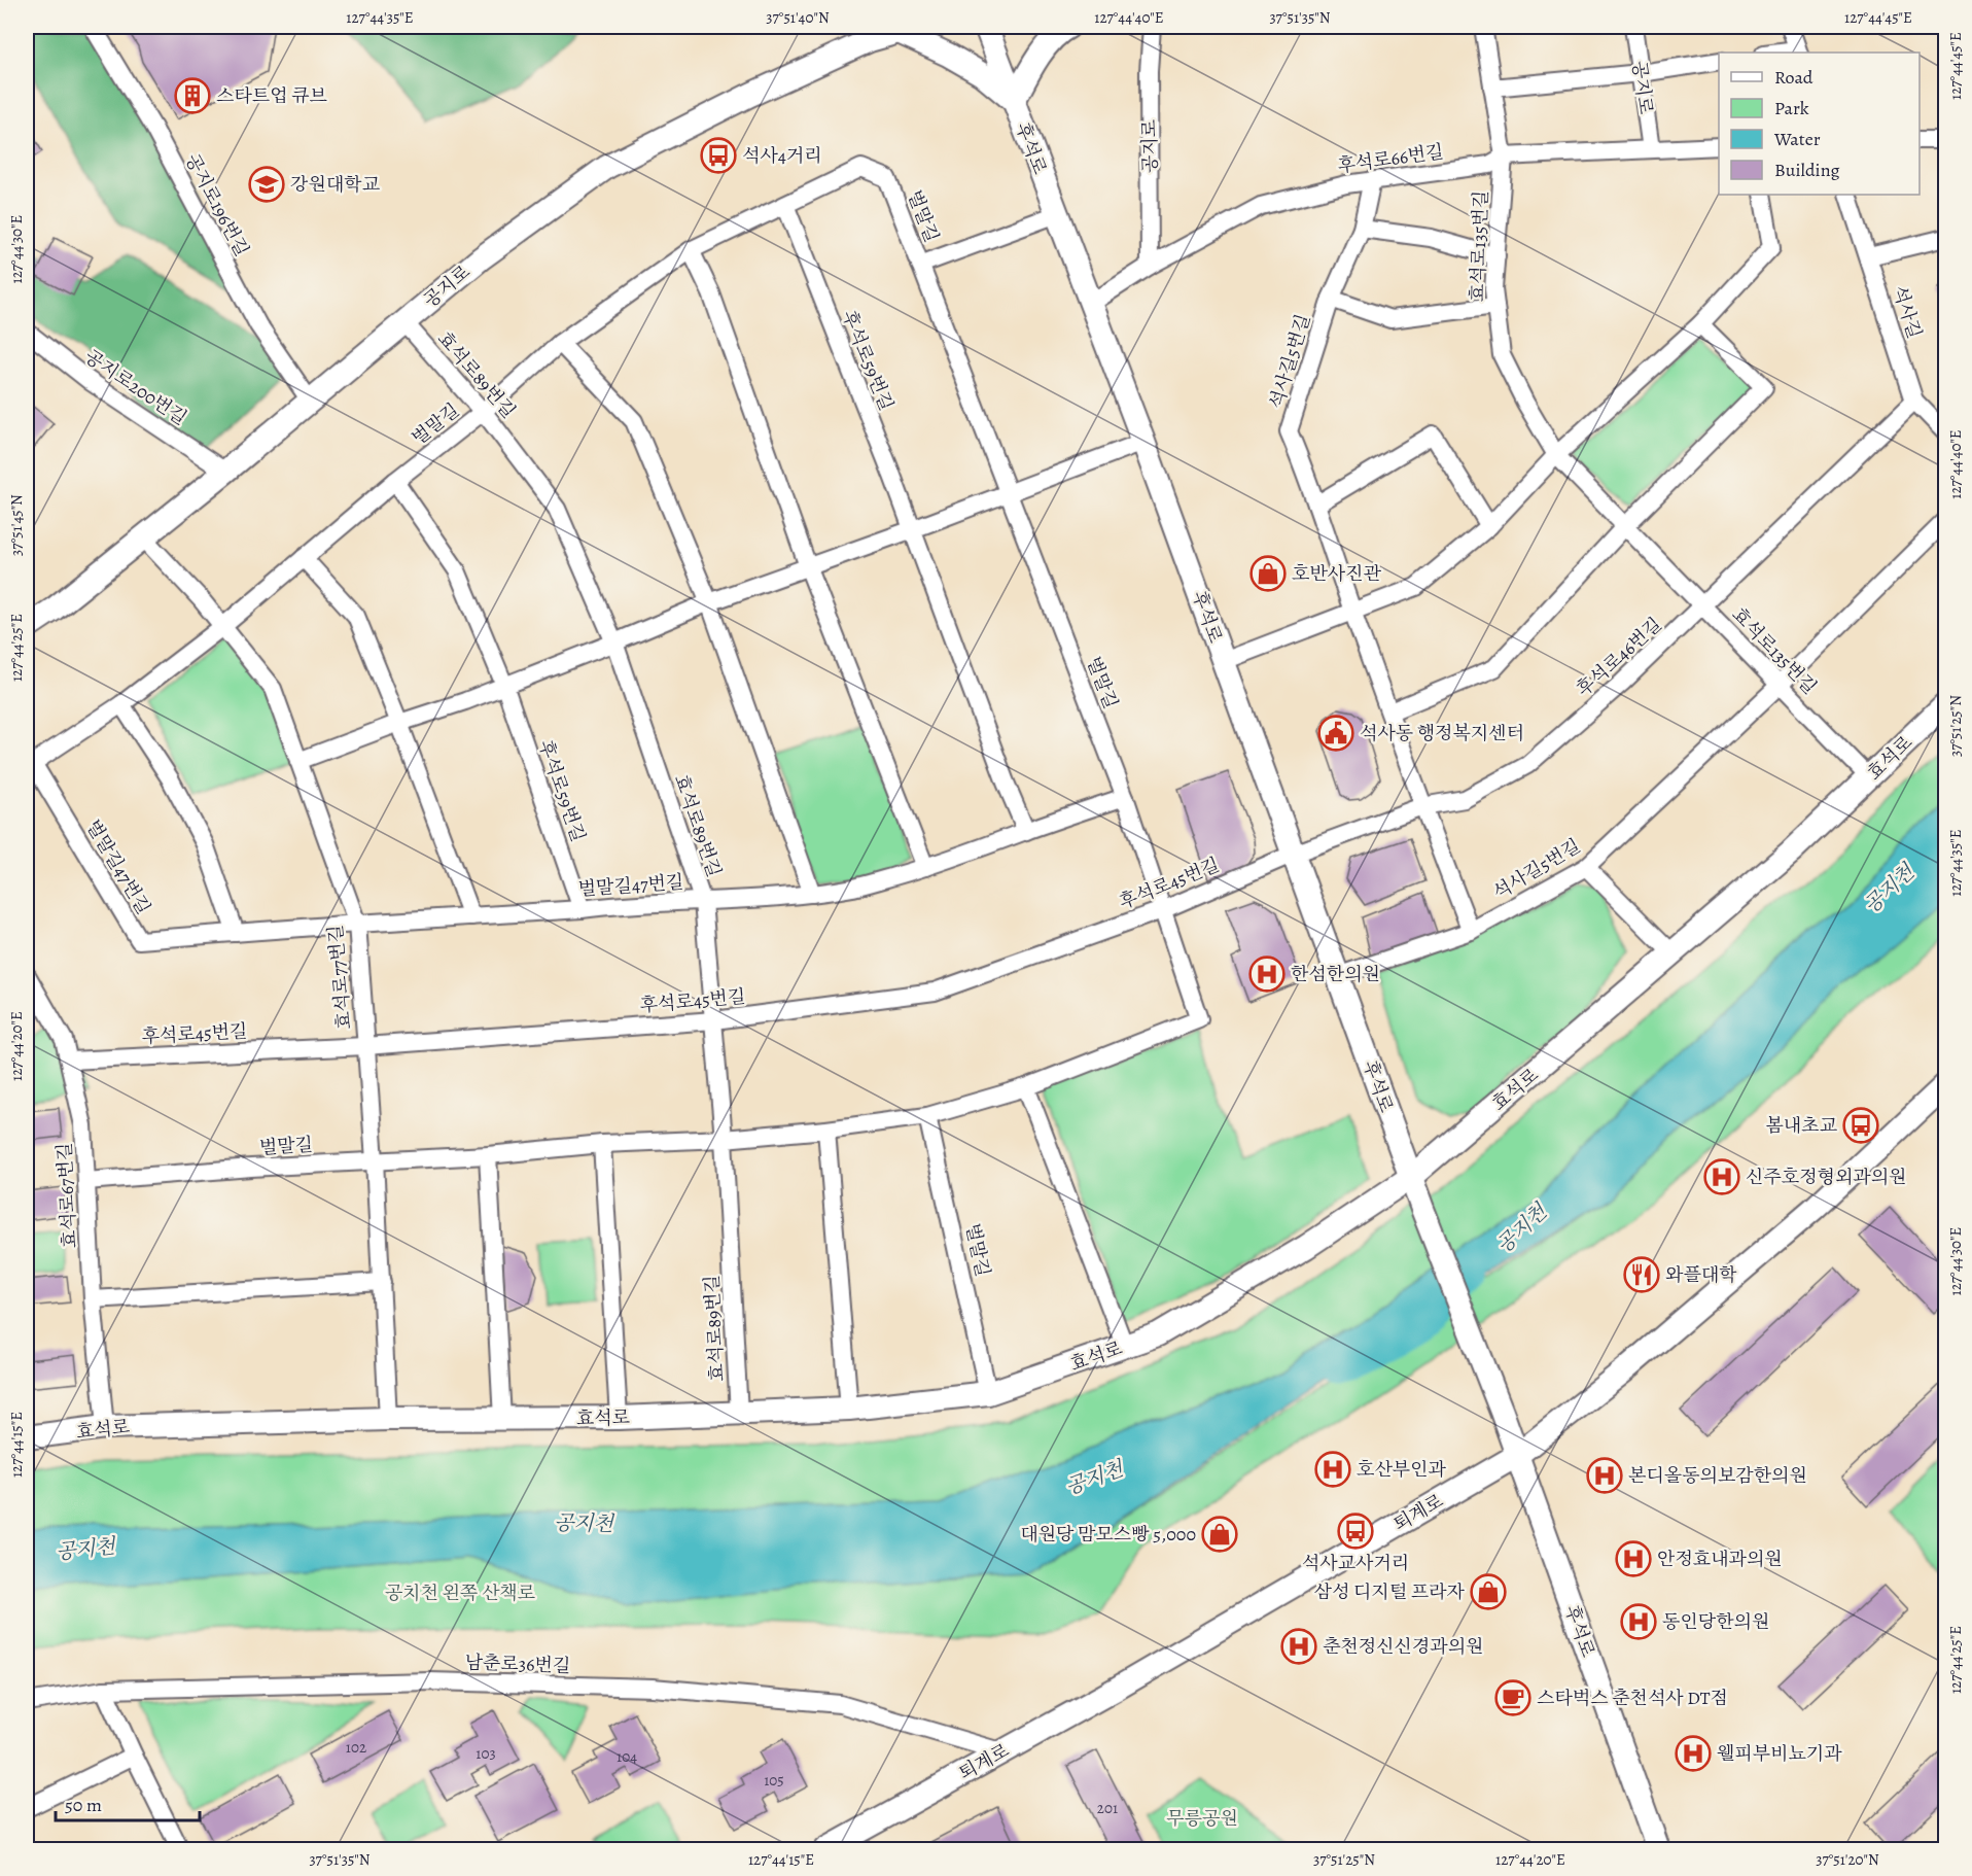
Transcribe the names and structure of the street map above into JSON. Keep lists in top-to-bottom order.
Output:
{
  "streets": {
    "street": [
      "공지로",
      "후석로",
      "후석로66번길",
      "공지로196번길",
      "벌말길",
      "효석로135번길",
      "석사길",
      "후석로59번길",
      "석사길5번길",
      "효석로89번길",
      "공지로200번길",
      "후석로46번길",
      "효석로",
      "벌말길47번길",
      "후석로45번길",
      "효석로77번길",
      "효석로67번길",
      "퇴계로",
      "남춘로36번길"
    ]
  },
  "crossings": [
    ["공지로", "후석로66번길"],
    ["공지로", "공지로196번길"],
    ["공지로", "효석로89번길"],
    ["공지로", "공지로200번길"],
    ["공지로", "효석로77번길"],
    ["후석로", "후석로66번길"],
    ["후석로", "후석로46번길"],
    ["후석로", "효석로"],
    ["후석로", "후석로45번길"],
    ["후석로", "퇴계로"],
    ["후석로66번길", "효석로135번길"],
    ["후석로66번길", "석사길5번길"],
    ["벌말길", "후석로59번길"],
    ["벌말길", "효석로89번길"],
    ["벌말길", "효석로"],
    ["벌말길", "벌말길47번길"],
    ["벌말길", "후석로45번길"],
    ["벌말길", "효석로77번길"],
    ["벌말길", "효석로67번길"],
    ["효석로135번길", "석사길5번길"],
    ["효석로135번길", "후석로46번길"],
    ["효석로135번길", "효석로"],
    ["석사길", "후석로46번길"],
    ["후석로59번길", "벌말길47번길"],
    ["석사길5번길", "후석로46번길"],
    ["효석로89번길", "효석로"],
    ["효석로89번길", "벌말길47번길"],
    ["효석로89번길", "후석로45번길"],
    ["후석로46번길", "후석로45번길"],
    ["효석로", "효석로77번길"],
    ["효석로", "효석로67번길"],
    ["벌말길47번길", "효석로77번길"],
    ["후석로45번길", "효석로77번길"],
    ["후석로45번길", "효석로67번길"],
    ["퇴계로", "남춘로36번길"]
  ],
  "water": ["공지천"],
  "parks": ["공치천 왼쪽 산책로", "무릉공원"],
  "places": {
    "building": ["스타트업 큐브"],
    "bus stop": ["석사4거리", "봄내초교", "석사교사거리"],
    "school or university": ["강원대학교"],
    "shop": ["호반사진관", "대원당 맘모스빵 5,000", "삼성 디지털 프라자"],
    "public building": ["석사동 행정복지센터"],
    "hospital": [
      "한섬한의원",
      "신주호정형외과의원",
      "호산부인과",
      "본디올동의보감한의원",
      "안정효내과의원",
      "동인당한의원",
      "춘천정신신경과의원",
      "웰피부비뇨기과"
    ],
    "restaurant": ["와플대학"],
    "cafe": ["스타벅스 춘천석사 DT점"]
  },
  "house_numbers": [
    "102",
    "103",
    "104",
    "105",
    "201"
  ],
  "legend": [
    "Road",
    "Park",
    "Water",
    "Building"
  ],
  "scale_bar": "50 m",
  "coordinates": [
    "127°44'35\"E",
    "37°51'40\"N",
    "127°44'40\"E",
    "37°51'35\"N",
    "127°44'45\"E",
    "127°44'30\"E",
    "37°51'45\"N",
    "127°44'25\"E",
    "37°51'25\"N",
    "127°44'20\"E",
    "127°44'15\"E",
    "37°51'20\"N"
  ]
}
